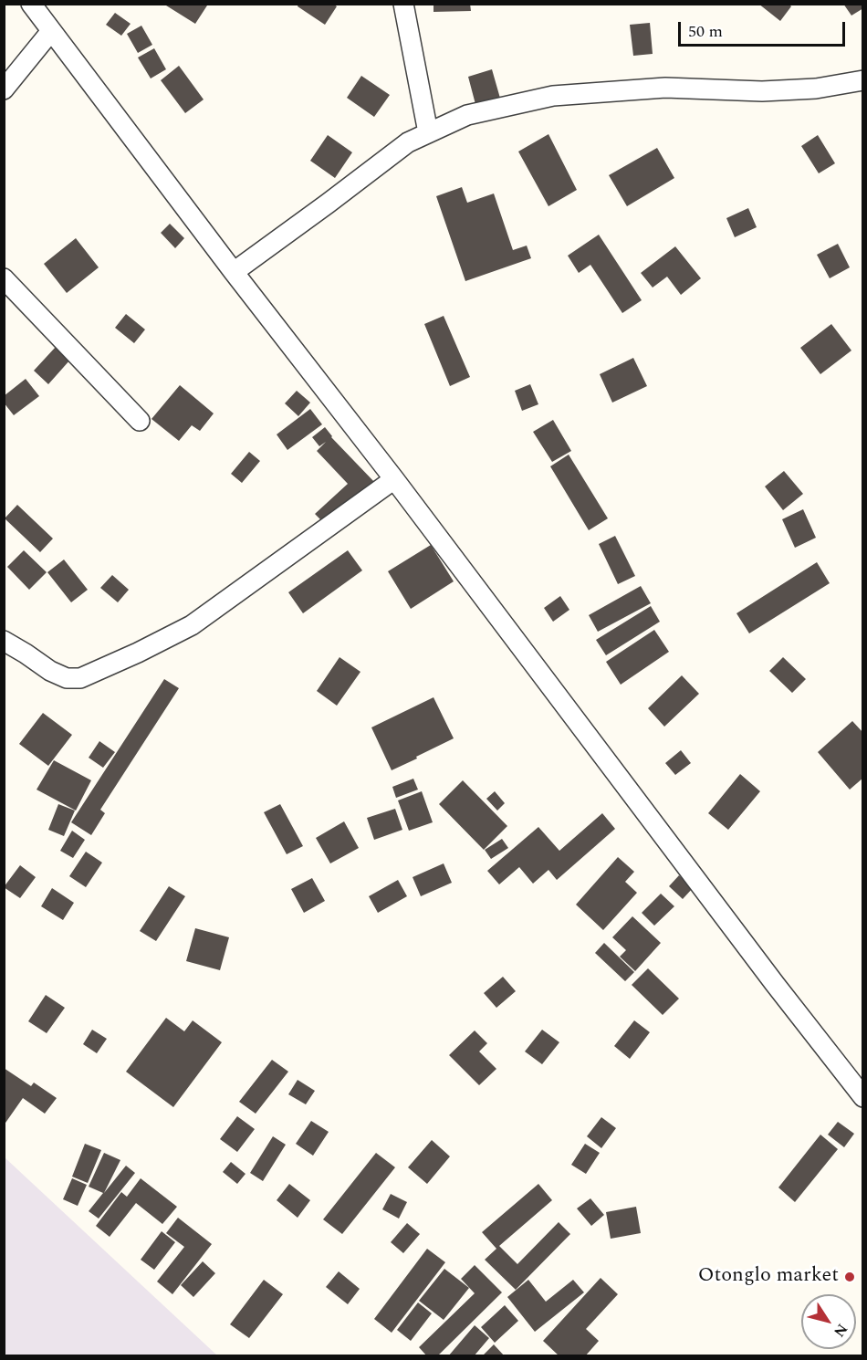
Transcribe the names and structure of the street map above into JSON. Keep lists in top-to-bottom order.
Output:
{
  "places": ["Otonglo market"],
  "scale_bar": "50 m",
  "north": "bottom right"
}
